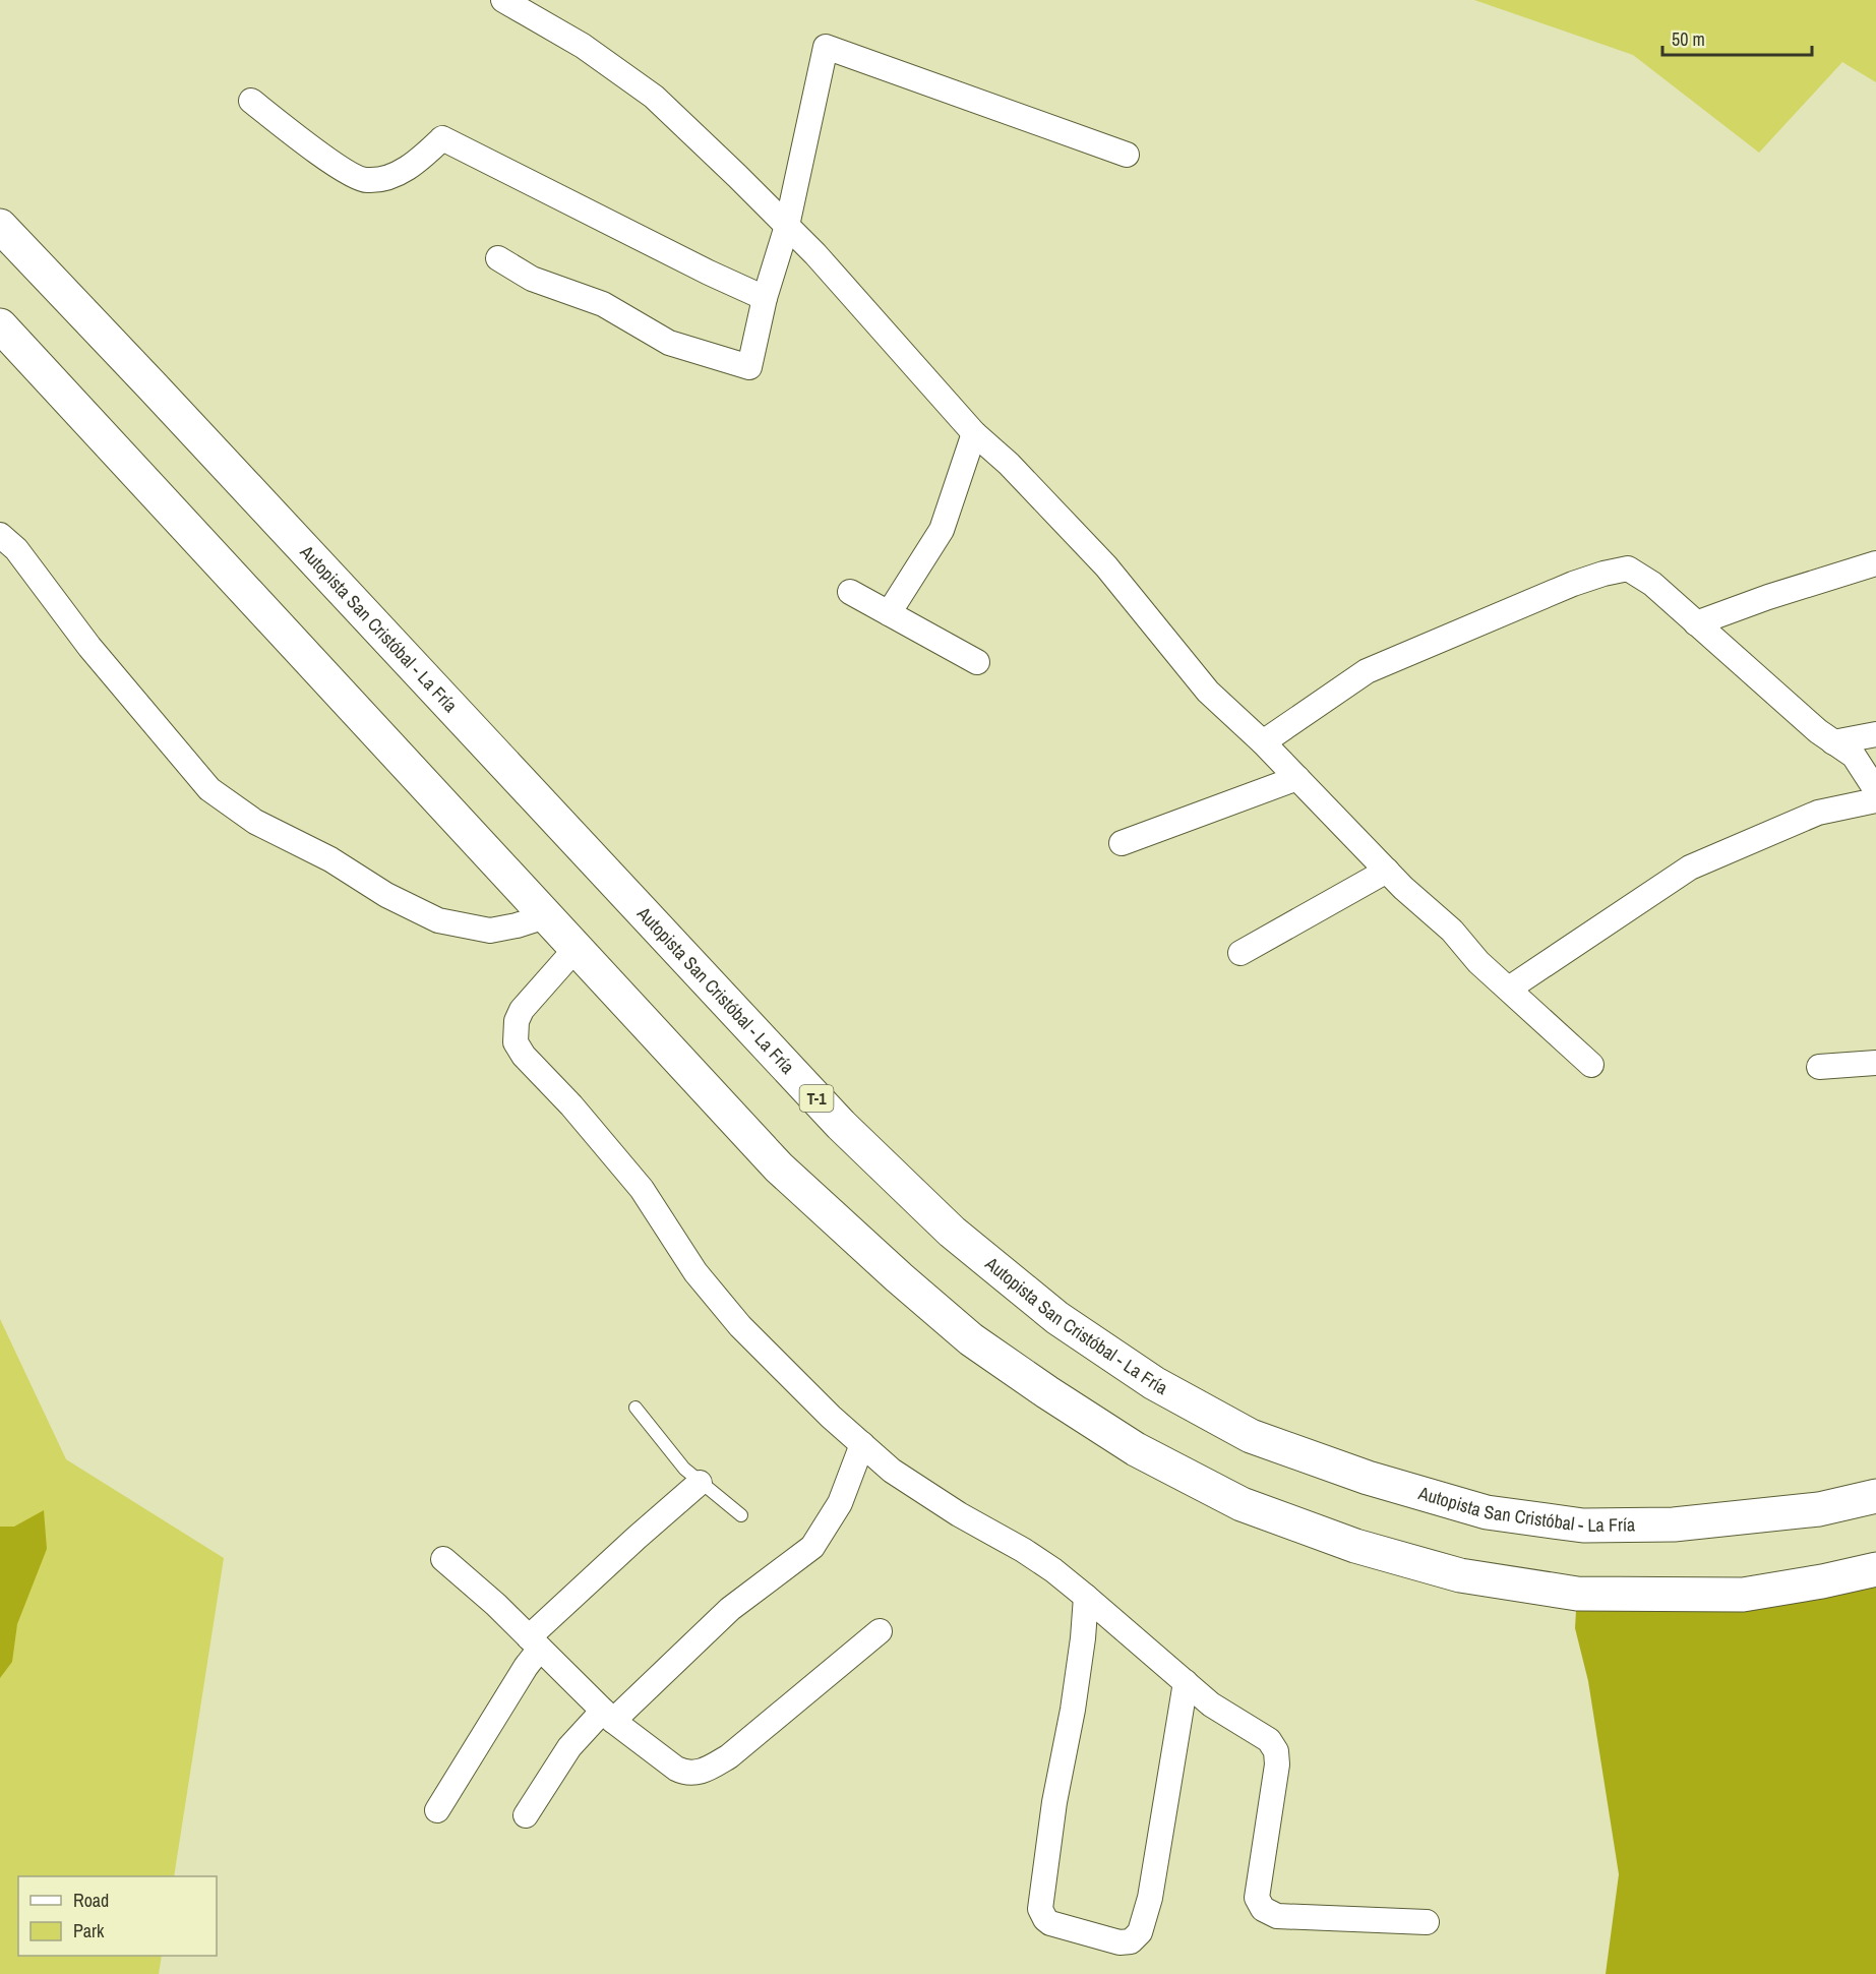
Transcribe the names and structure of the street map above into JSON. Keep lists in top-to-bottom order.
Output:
{
  "streets": {
    "highway": ["Autopista San Cristóbal - La Fría", "T-1"]
  },
  "legend": ["Road", "Park"],
  "scale_bar": "50 m"
}
